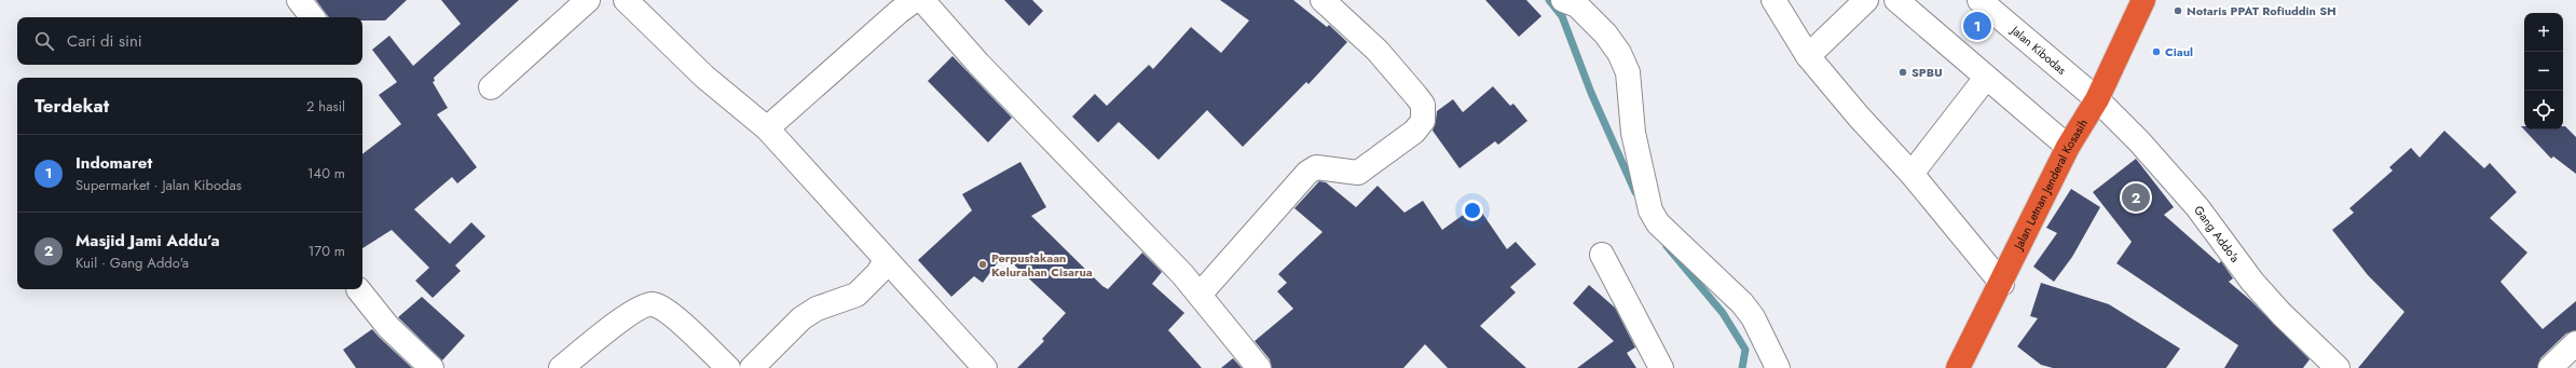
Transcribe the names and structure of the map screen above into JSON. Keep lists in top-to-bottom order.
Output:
{
  "streets": {
    "highway": ["Jalan Letnan Jenderal Kosasih"],
    "street": ["Jalan Kibodas", "Gang Addo'a"]
  },
  "crossings": [
    ["Jalan Kibodas", "Jalan Letnan Jenderal Kosasih"],
    ["Jalan Kibodas", "Gang Addo'a"],
    ["Jalan Letnan Jenderal Kosasih", "Gang Addo'a"]
  ],
  "places": [
    "Notaris PPAT Rofiuddin SH",
    "Ciaul",
    "SPBU",
    "Perpustakaan Kelurahan Cisarua"
  ],
  "page": {
    "pins": ["1", "2"],
    "map_buttons": ["+", "−"],
    "search": "Cari di sini",
    "heading": ["Terdekat", "2 hasil"],
    "list": [
      {
        "mark": "1",
        "name": "Indomaret",
        "note": "Supermarket · Jalan Kibodas",
        "value": "140 m"
      },
      {
        "mark": "2",
        "name": "Masjid Jami Addu’a",
        "note": "Kuil · Gang Addo'a",
        "value": "170 m"
      }
    ]
  }
}
